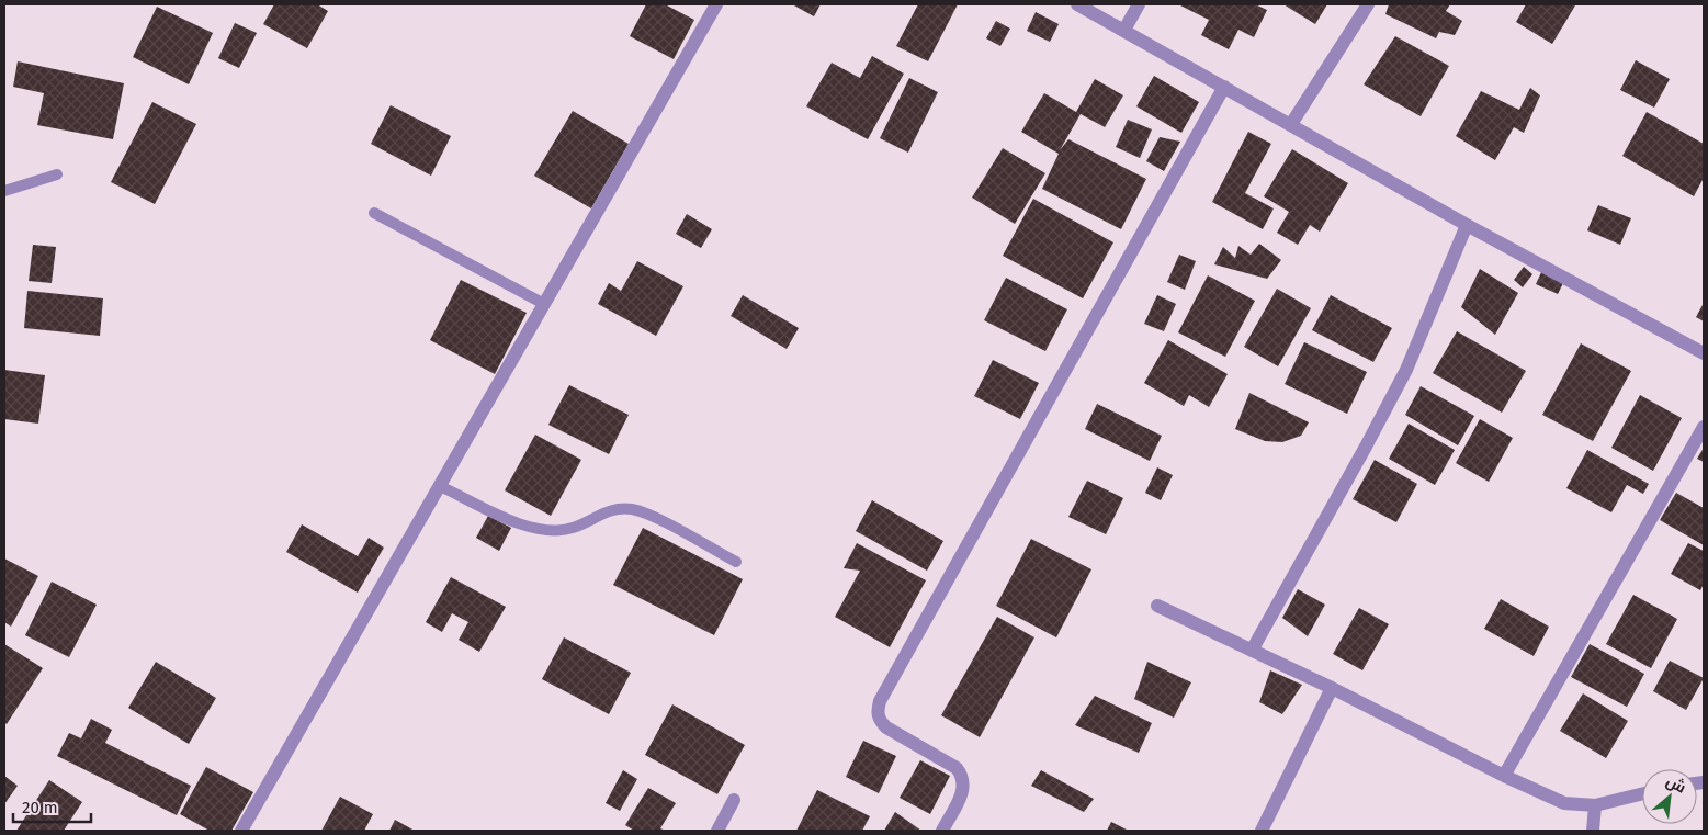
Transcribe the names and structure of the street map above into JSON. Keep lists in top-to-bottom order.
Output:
{
  "scale_bar": "20 m",
  "north": "top right"
}
